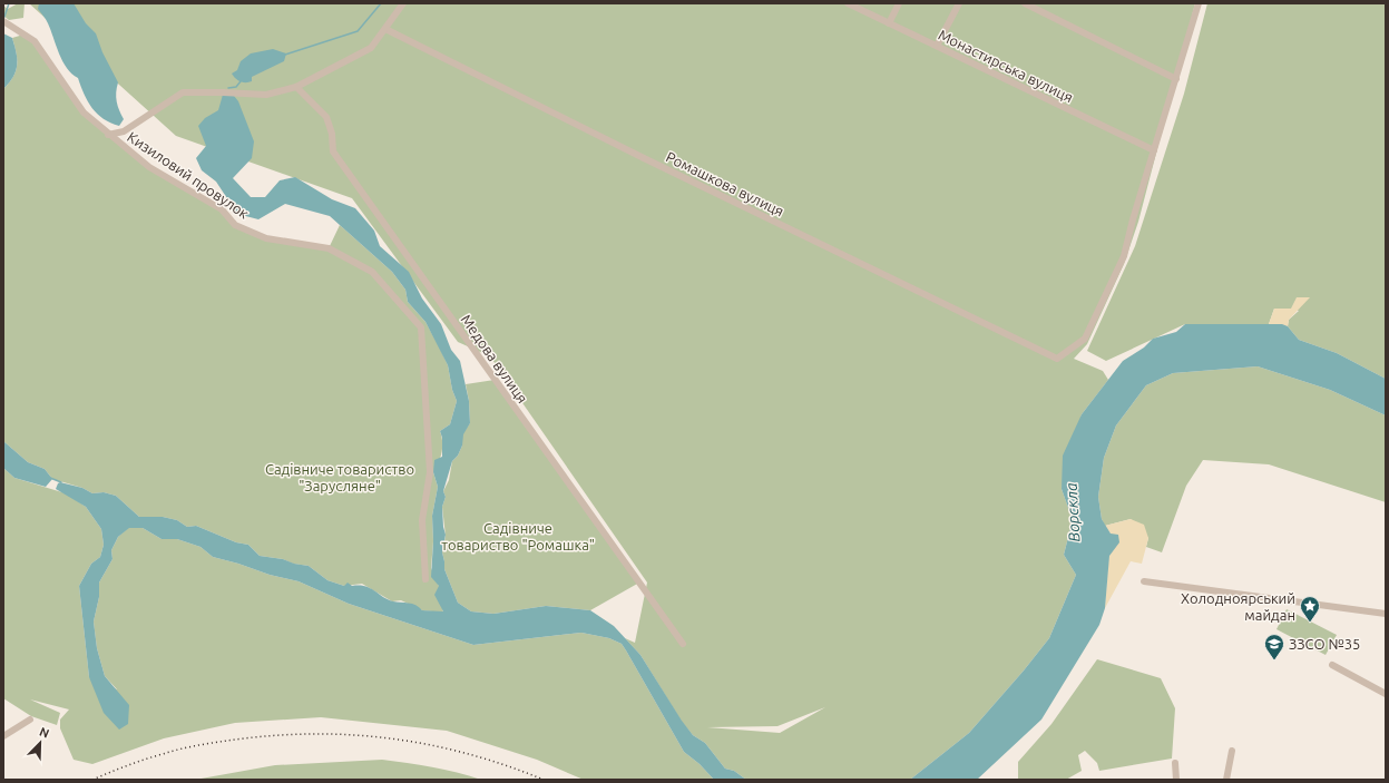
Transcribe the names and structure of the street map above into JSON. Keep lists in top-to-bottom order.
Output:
{
  "streets": {
    "street": [
      "Монастирська вулиця",
      "Кизиловий провулок",
      "Ромашкова вулиця",
      "Медова вулиця"
    ]
  },
  "crossings": [
    ["Монастирська вулиця", "Ромашкова вулиця"]
  ],
  "water": ["Ворскла"],
  "parks": ["Садівниче товариство \"Зарусляне\"", "Садівниче товариство \"Ромашка\""],
  "places": {
    "place": ["Холодноярський майдан"],
    "school or university": ["ЗЗСО №35"]
  },
  "north": "top right"
}
